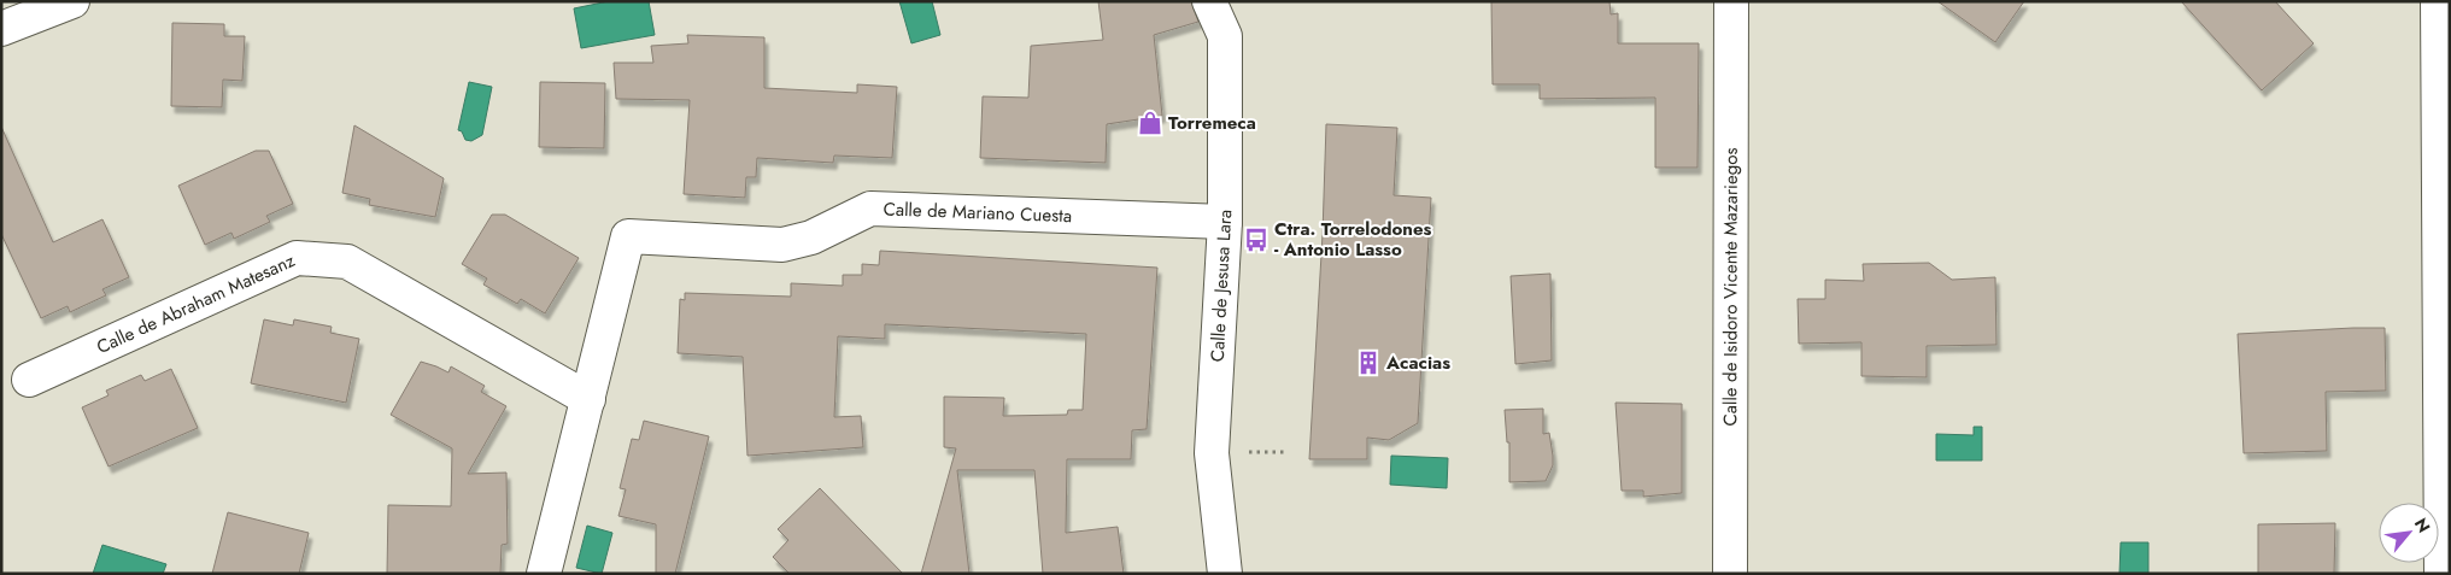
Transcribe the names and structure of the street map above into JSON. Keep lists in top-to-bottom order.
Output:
{
  "streets": {
    "street": [
      "Calle de Mariano Cuesta",
      "Calle de Jesusa Lara",
      "Calle de Isidoro Vicente Mazariegos",
      "Calle de Abraham Matesanz"
    ]
  },
  "crossings": [
    ["Calle de Mariano Cuesta", "Calle de Jesusa Lara"],
    ["Calle de Mariano Cuesta", "Calle de Abraham Matesanz"]
  ],
  "places": {
    "shop": ["Torremeca"],
    "bus stop": ["Ctra. Torrelodones - Antonio Lasso"],
    "building": ["Acacias"]
  },
  "north": "top right"
}
